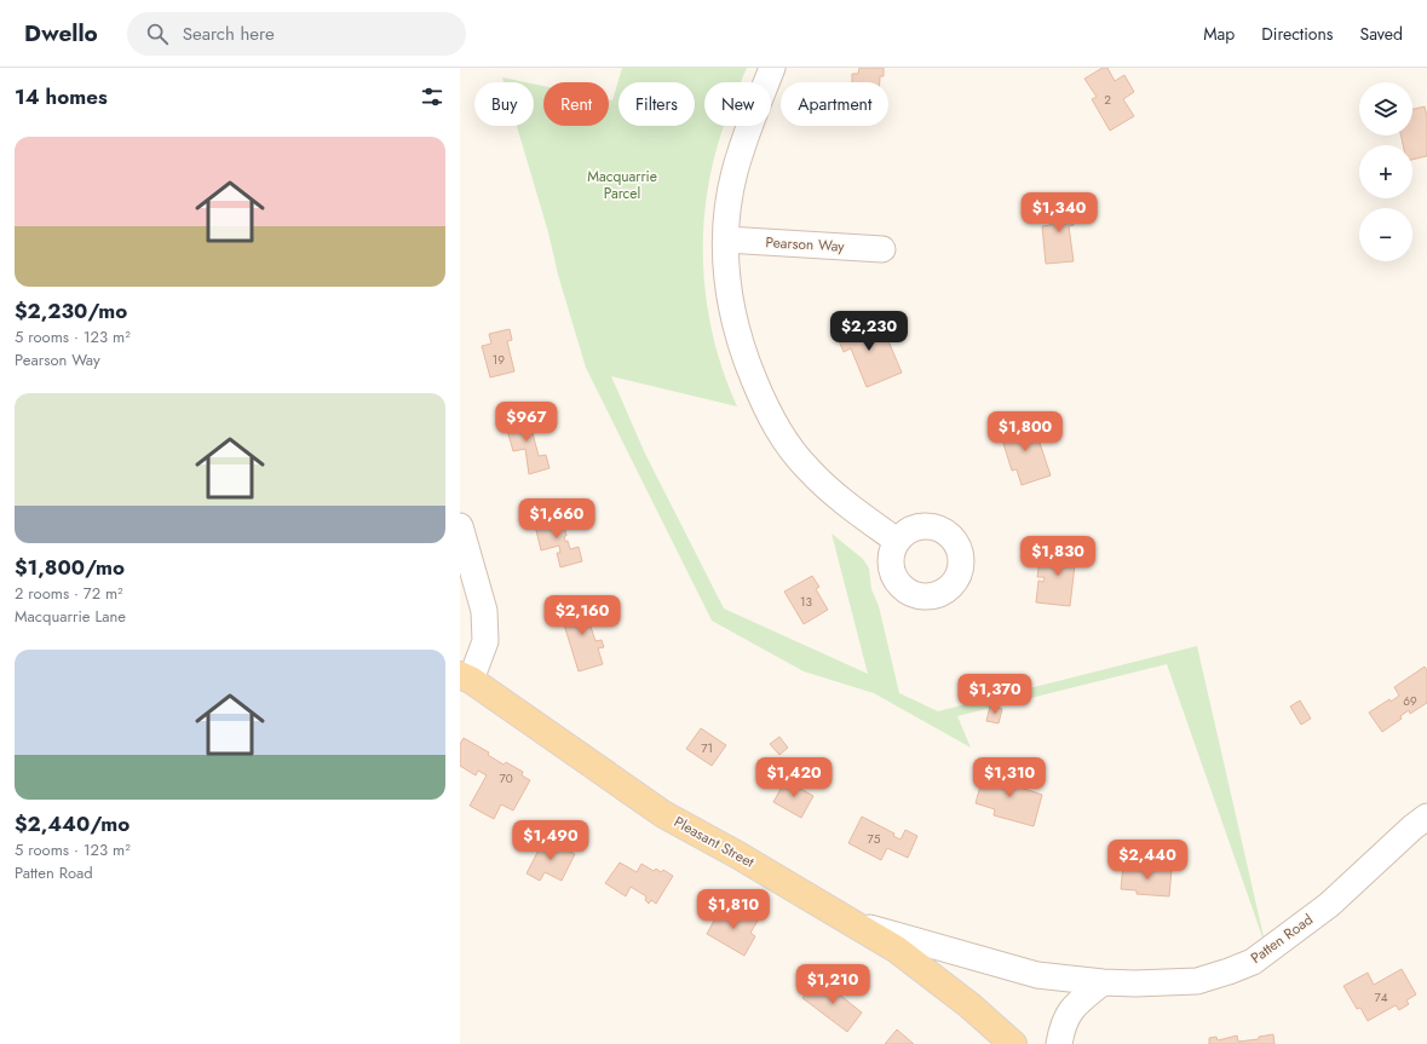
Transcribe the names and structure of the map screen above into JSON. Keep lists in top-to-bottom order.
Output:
{
  "streets": {
    "main road": ["Pleasant Street"],
    "street": ["Pearson Way", "Patten Road"]
  },
  "crossings": [
    ["Pleasant Street", "Patten Road"]
  ],
  "parks": ["Macquarrie Parcel"],
  "house_numbers": [
    "2",
    "19",
    "13",
    "69",
    "71",
    "70",
    "75",
    "74"
  ],
  "page": {
    "header": "Dwello",
    "search": "Search here",
    "nav": ["Map", "Directions", "Saved"],
    "heading": "14 homes",
    "map_buttons": ["+", "−"],
    "chip": [
      "Buy",
      "Rent",
      "Filters",
      "New",
      "Apartment"
    ],
    "list": [
      {
        "name": "$2,230/mo",
        "note": "5 rooms · 123 m² · Pearson Way"
      },
      {
        "name": "$1,800/mo",
        "note": "2 rooms · 72 m² · Macquarrie Lane"
      },
      {
        "name": "$2,440/mo",
        "note": "5 rooms · 123 m² · Patten Road"
      }
    ],
    "price": [
      "$1,340",
      "$2,230",
      "$967",
      "$1,800",
      "$1,660",
      "$1,830",
      "$2,160",
      "$1,370",
      "$1,420",
      "$1,310",
      "$1,490",
      "$2,440",
      "$1,810",
      "$1,210"
    ]
  }
}
